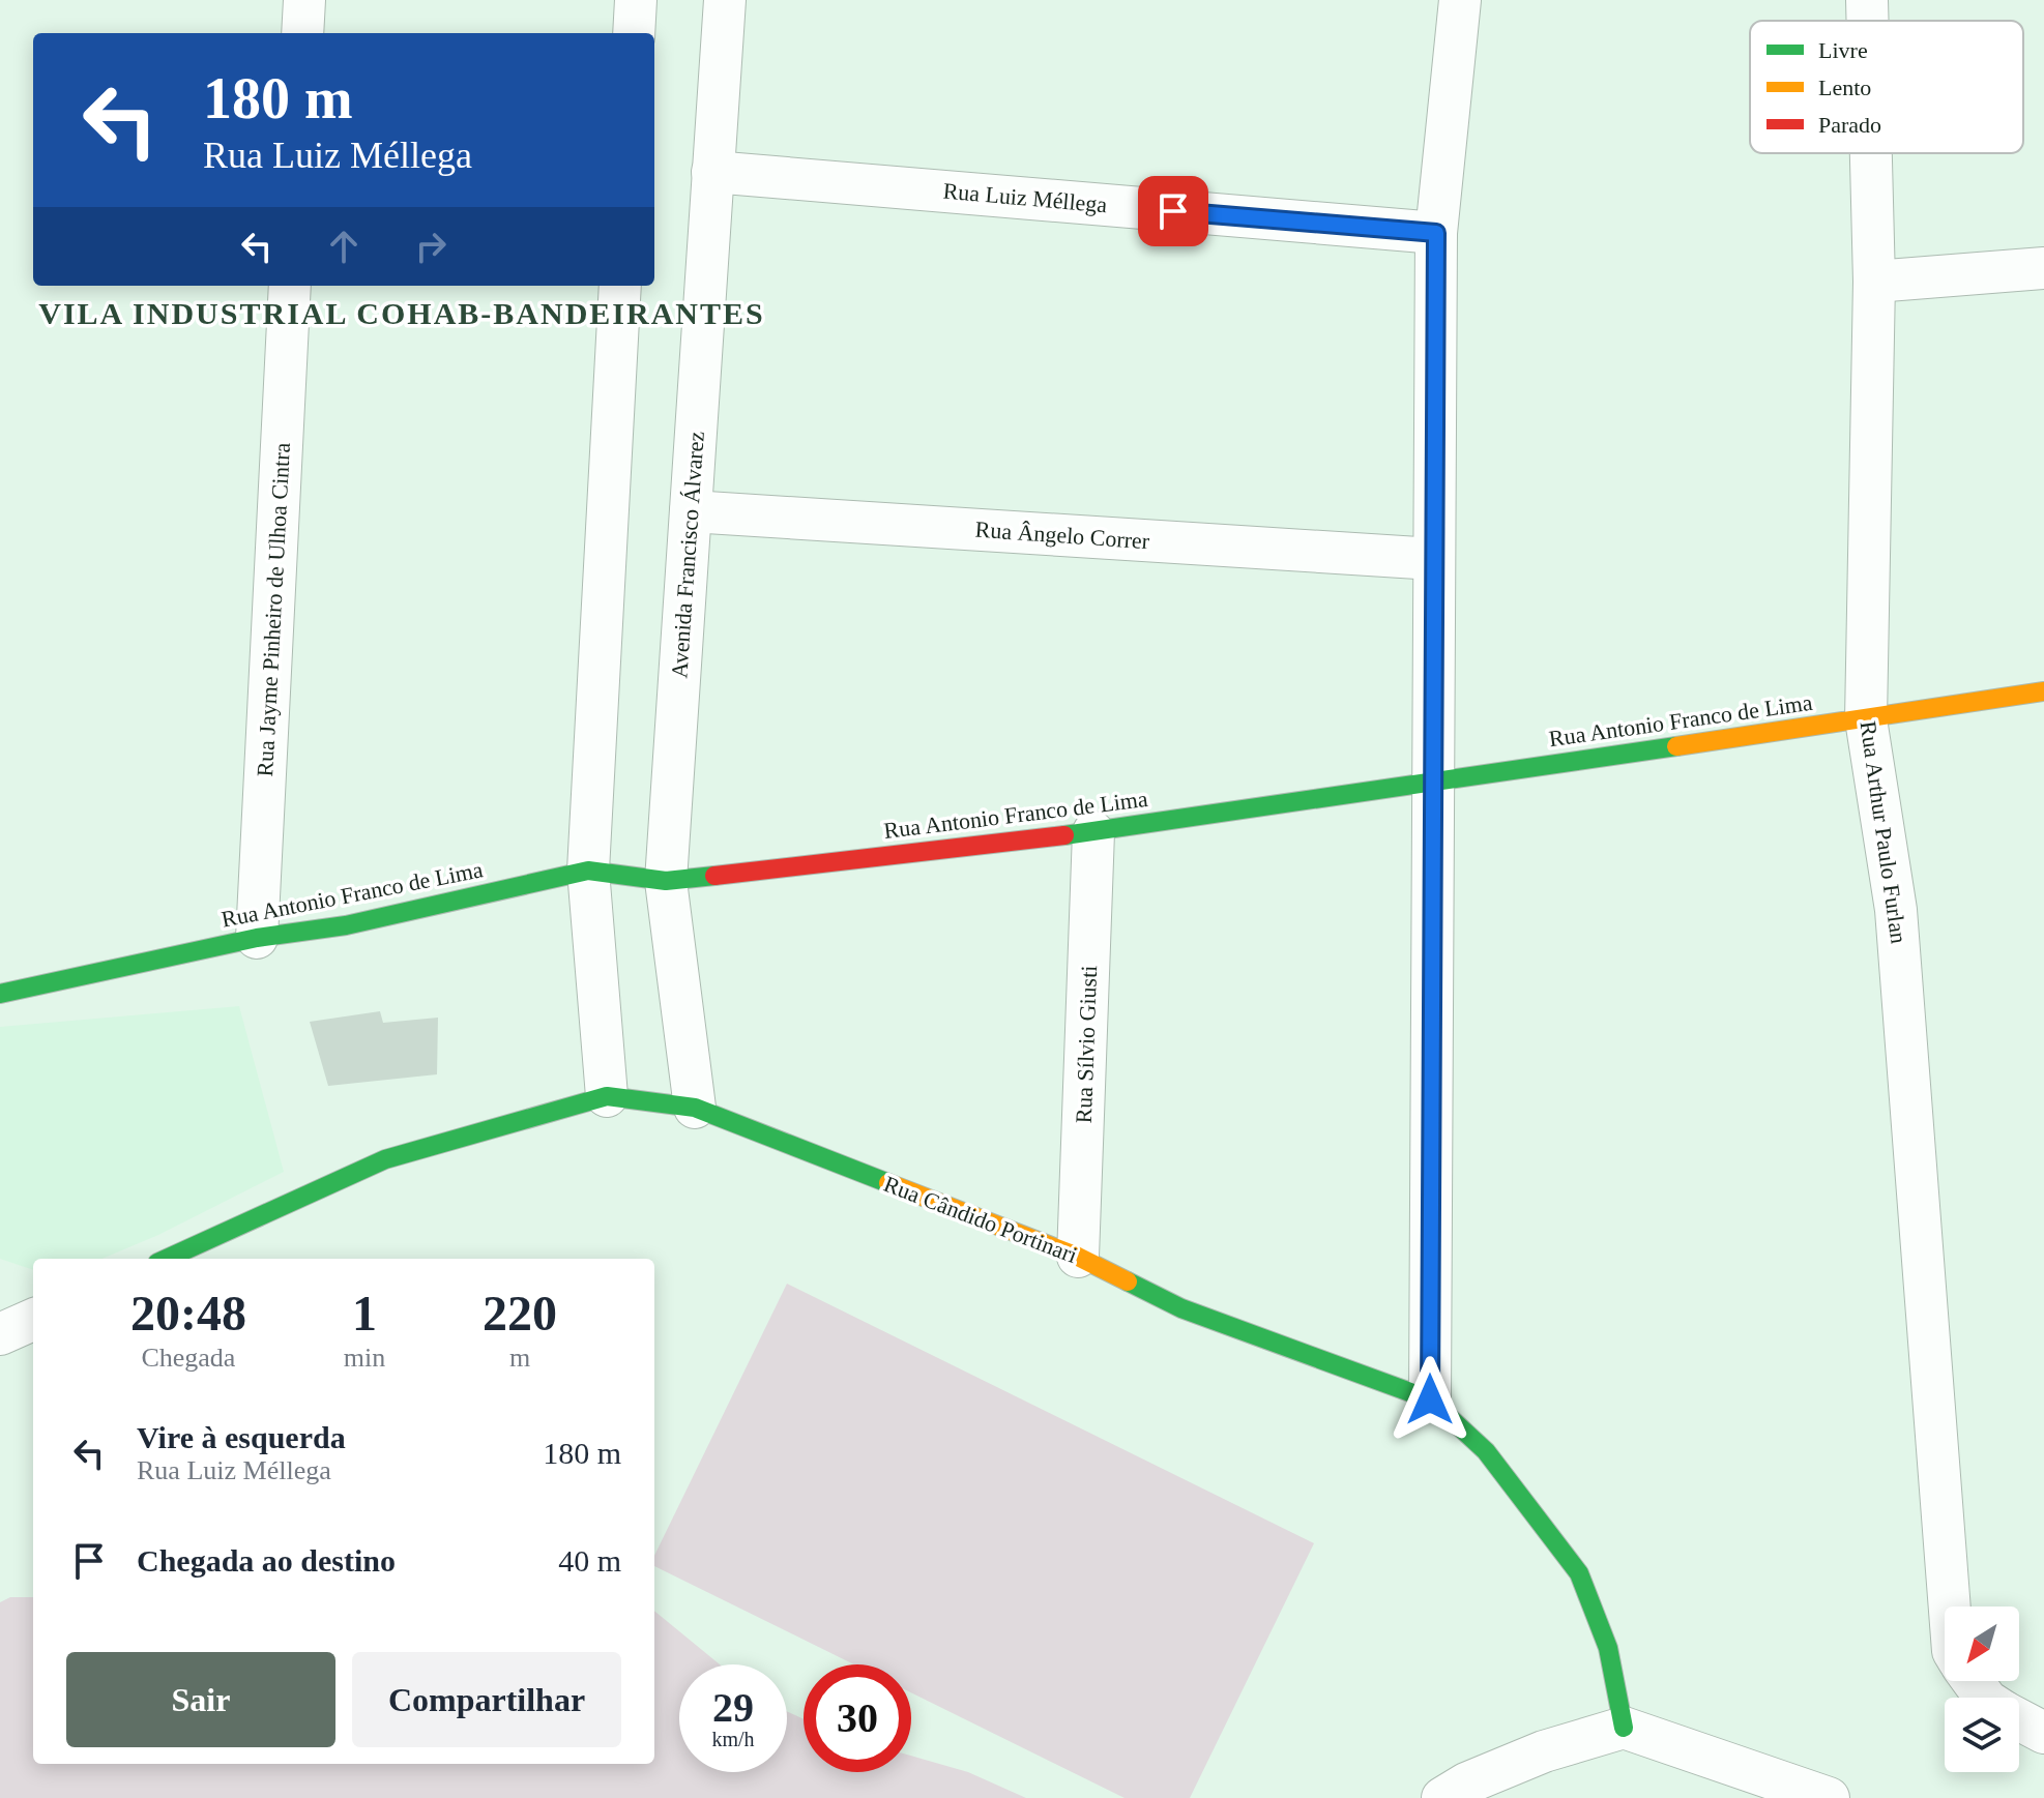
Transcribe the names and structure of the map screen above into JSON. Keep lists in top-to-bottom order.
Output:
{
  "streets": {
    "street": [
      "Rua Luiz Méllega",
      "Rua Ângelo Correr",
      "Avenida Francisco Álvarez",
      "Rua Jayme Pinheiro de Ulhoa Cintra",
      "Rua Antonio Franco de Lima",
      "Rua Arthur Paulo Furlan",
      "Rua Sílvio Giusti",
      "Rua Cândido Portinari"
    ]
  },
  "crossings": [
    ["Rua Luiz Méllega", "Avenida Francisco Álvarez"],
    ["Rua Ângelo Correr", "Avenida Francisco Álvarez"],
    ["Avenida Francisco Álvarez", "Rua Antonio Franco de Lima"],
    ["Avenida Francisco Álvarez", "Rua Cândido Portinari"],
    ["Rua Jayme Pinheiro de Ulhoa Cintra", "Rua Antonio Franco de Lima"],
    ["Rua Antonio Franco de Lima", "Rua Arthur Paulo Furlan"],
    ["Rua Antonio Franco de Lima", "Rua Sílvio Giusti"],
    ["Rua Sílvio Giusti", "Rua Cândido Portinari"]
  ],
  "districts": ["VILA INDUSTRIAL COHAB-BANDEIRANTES"],
  "legend": ["Livre", "Lento", "Parado"],
  "north": "bottom left",
  "page": {
    "turn": ["180 m", "Rua Luiz Méllega"],
    "eta": [
      "20:48",
      "Chegada",
      "1",
      "min",
      "220",
      "m"
    ],
    "list": [
      {
        "name": "Vire à esquerda",
        "note": "Rua Luiz Méllega",
        "value": "180 m"
      },
      {
        "name": "Chegada ao destino",
        "value": "40 m"
      }
    ],
    "buttons": ["Sair", "Compartilhar"],
    "speed": "29 km/h",
    "limit": "30"
  }
}
